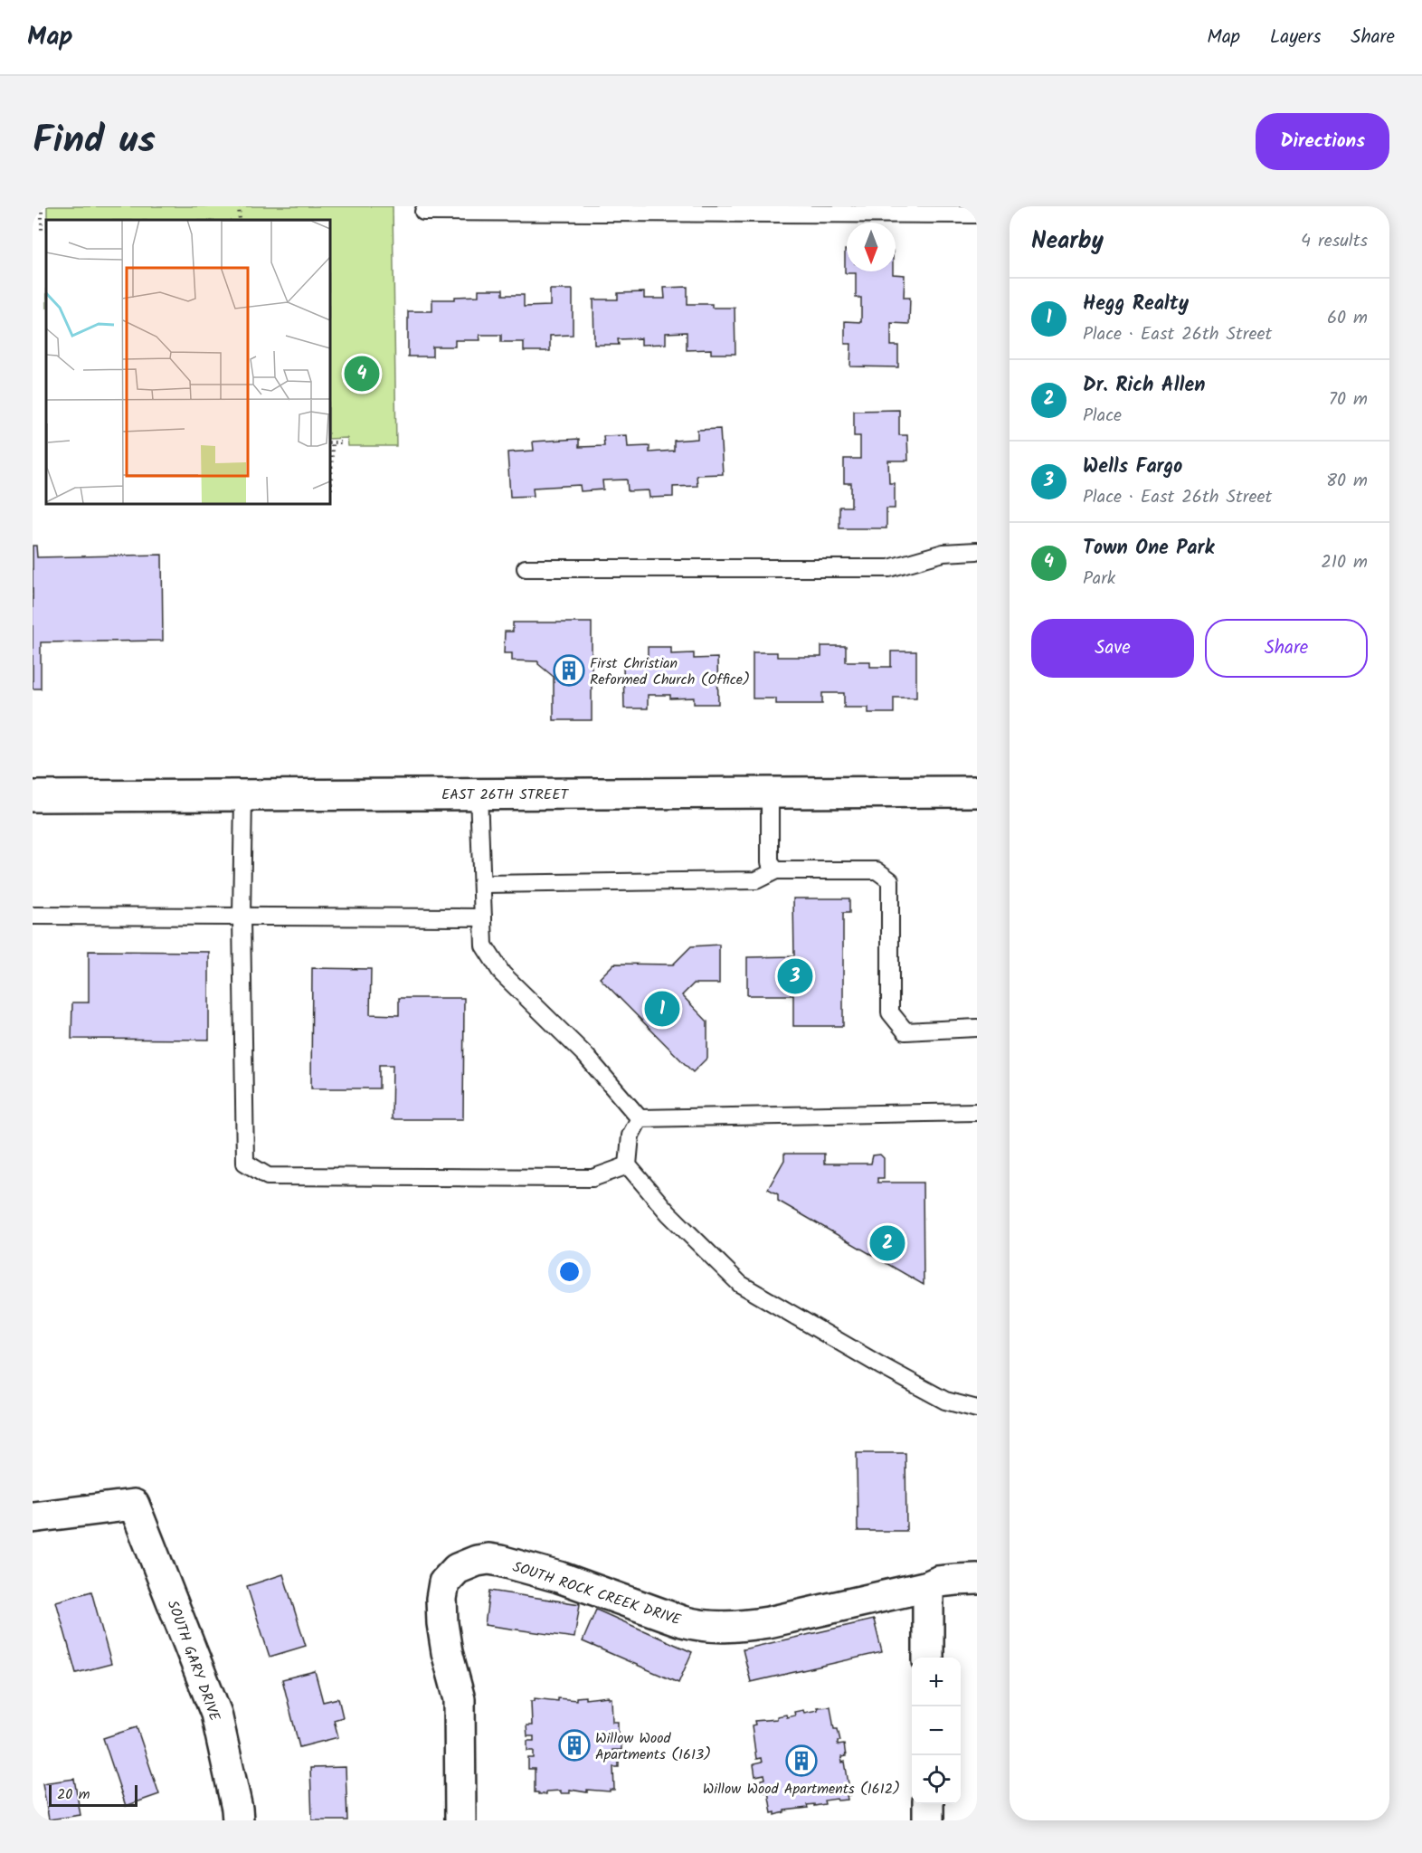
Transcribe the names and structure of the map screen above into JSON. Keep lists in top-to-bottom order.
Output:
{
  "streets": {
    "street": ["EAST 26TH STREET", "SOUTH ROCK CREEK DRIVE", "SOUTH GARY DRIVE"]
  },
  "places": {
    "building": ["First Christian Reformed Church (Office)", "Willow Wood Apartments (1613)", "Willow Wood Apartments (1612)"]
  },
  "scale_bar": "20 m",
  "north": "bottom",
  "page": {
    "header": "Map",
    "nav": ["Map", "Layers", "Share"],
    "title": "Find us",
    "buttons": [
      "Directions",
      ["Save", "Share"]
    ],
    "heading": ["Nearby", "4 results"],
    "list": [
      {
        "mark": "1",
        "name": "Hegg Realty",
        "note": "Place · East 26th Street",
        "value": "60 m"
      },
      {
        "mark": "2",
        "name": "Dr. Rich Allen",
        "note": "Place",
        "value": "70 m"
      },
      {
        "mark": "3",
        "name": "Wells Fargo",
        "note": "Place · East 26th Street",
        "value": "80 m"
      },
      {
        "mark": "4",
        "name": "Town One Park",
        "note": "Park",
        "value": "210 m"
      }
    ],
    "pins": [
      "4",
      "3",
      "1",
      "2"
    ],
    "map_buttons": ["+", "−"],
    "scale": "20 m"
  }
}
